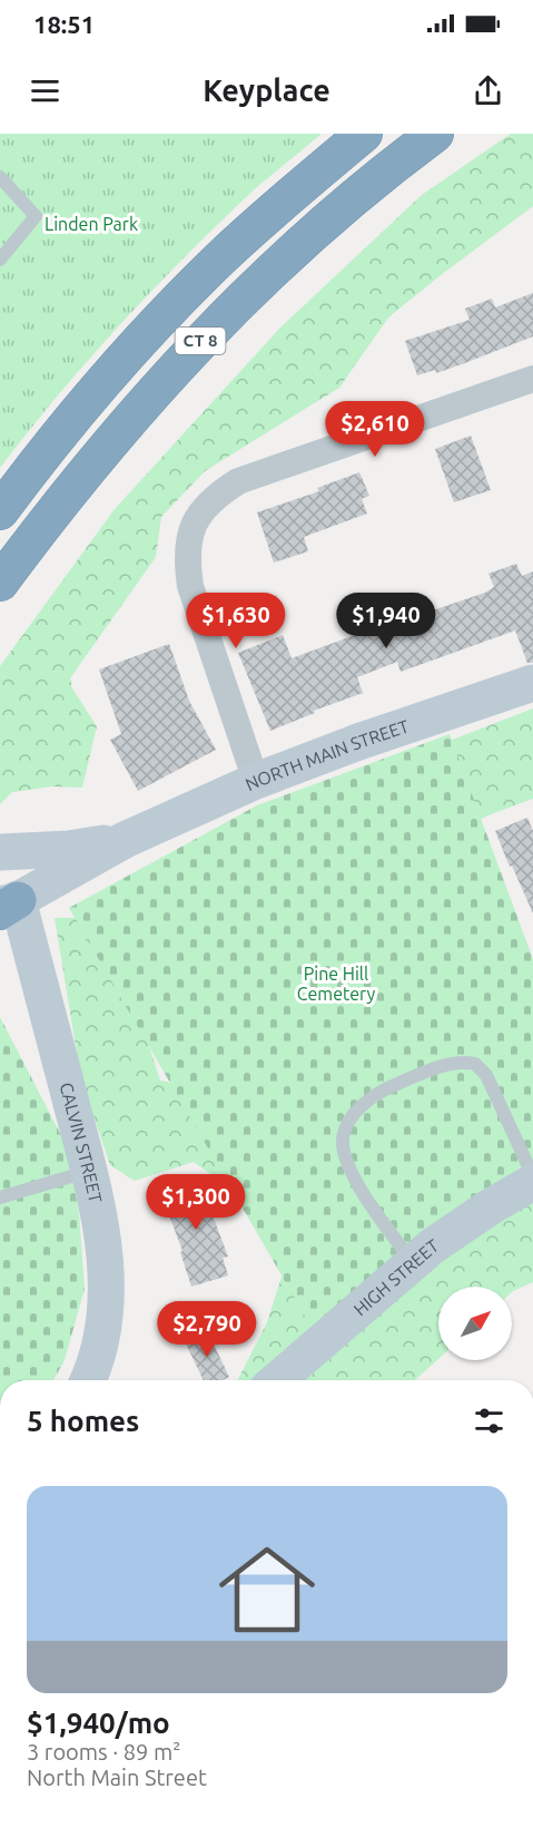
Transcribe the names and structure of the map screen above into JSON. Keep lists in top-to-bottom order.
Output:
{
  "streets": {
    "highway": ["CT 8"],
    "street": ["NORTH MAIN STREET", "CALVIN STREET", "HIGH STREET"]
  },
  "crossings": [
    ["NORTH MAIN STREET", "CALVIN STREET"]
  ],
  "parks": ["Linden Park", "Pine Hill Cemetery"],
  "north": "top right",
  "page": {
    "status": "18:51",
    "header": "Keyplace",
    "price": [
      "$2,610",
      "$1,630",
      "$1,940",
      "$1,300",
      "$2,790"
    ],
    "heading": "5 homes",
    "list": [
      {
        "name": "$1,940/mo",
        "note": "3 rooms · 89 m² · North Main Street"
      }
    ]
  }
}
